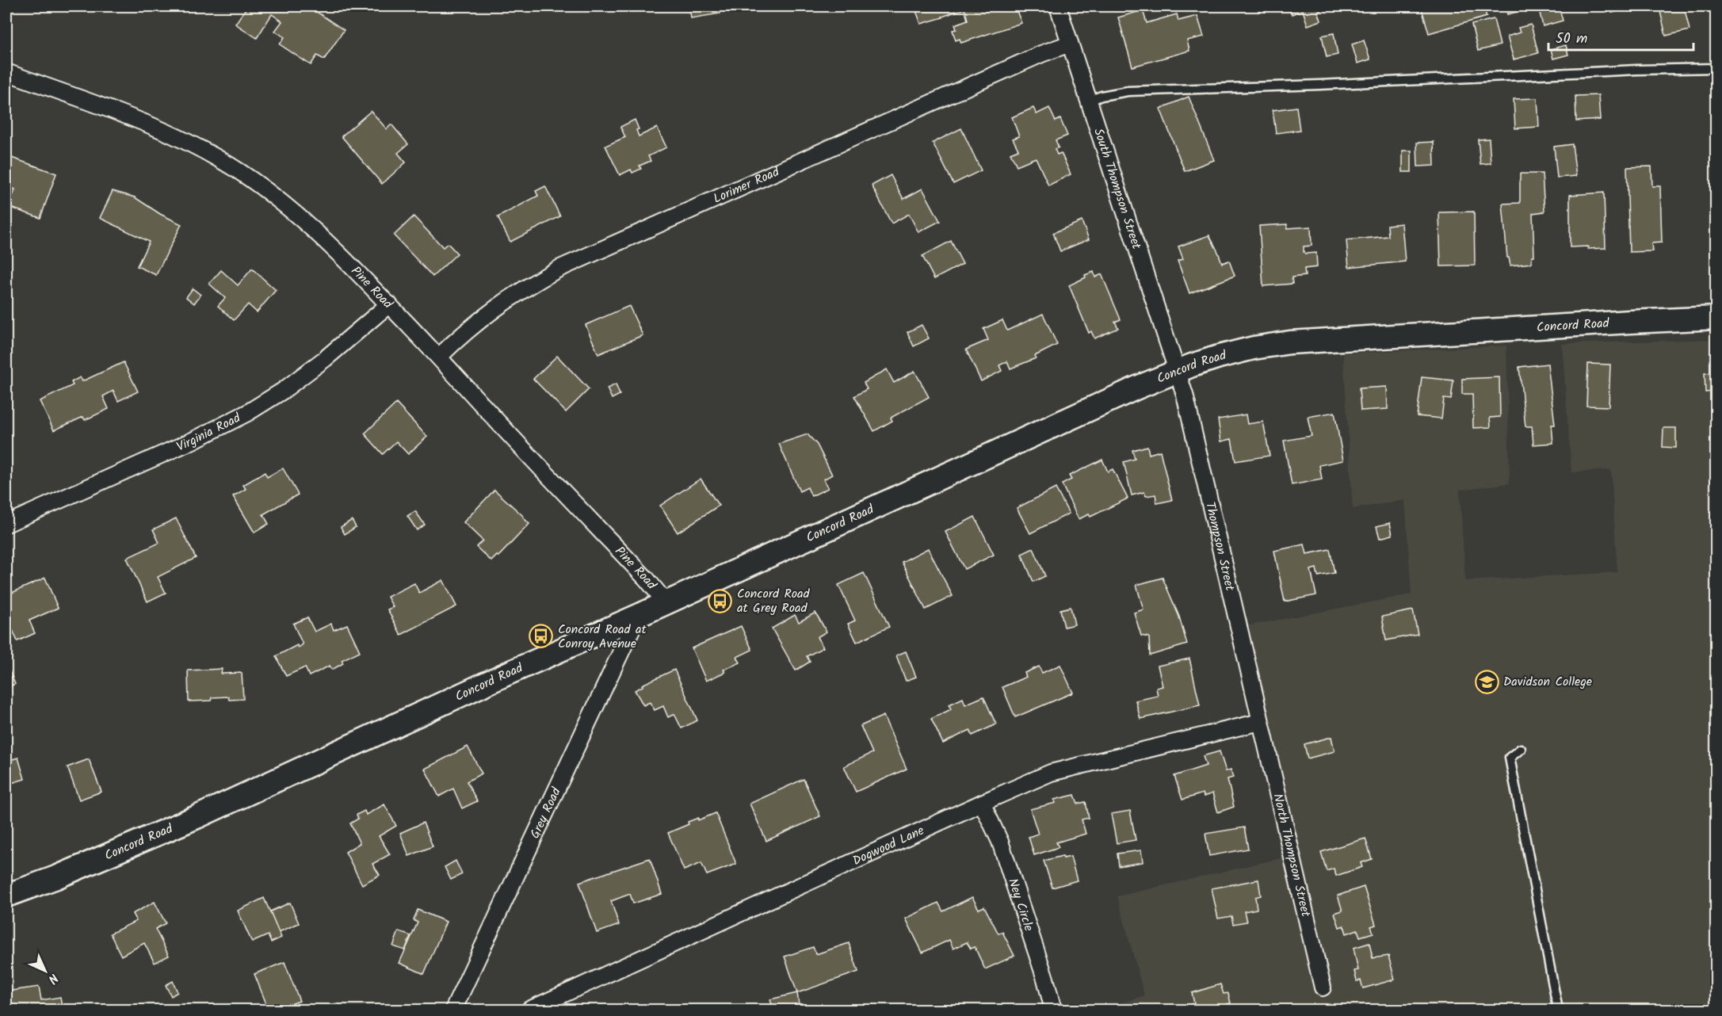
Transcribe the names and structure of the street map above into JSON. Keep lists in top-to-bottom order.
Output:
{
  "streets": {
    "main road": ["Concord Road"],
    "street": [
      "Lorimer Road",
      "South Thompson Street",
      "Pine Road",
      "Virginia Road",
      "Thompson Street",
      "Grey Road",
      "Dogwood Lane",
      "North Thompson Street",
      "Ney Circle"
    ]
  },
  "crossings": [
    ["Lorimer Road", "South Thompson Street"],
    ["Lorimer Road", "Pine Road"],
    ["South Thompson Street", "Concord Road"],
    ["South Thompson Street", "Thompson Street"],
    ["Pine Road", "Concord Road"],
    ["Pine Road", "Virginia Road"],
    ["Concord Road", "Thompson Street"],
    ["Concord Road", "Grey Road"],
    ["Thompson Street", "Dogwood Lane"],
    ["Thompson Street", "North Thompson Street"],
    ["Dogwood Lane", "North Thompson Street"],
    ["Dogwood Lane", "Ney Circle"]
  ],
  "places": {
    "bus stop": ["Concord Road at Grey Road", "Concord Road at Conroy Avenue"],
    "school or university": ["Davidson College"]
  },
  "scale_bar": "50 m",
  "north": "bottom right"
}
